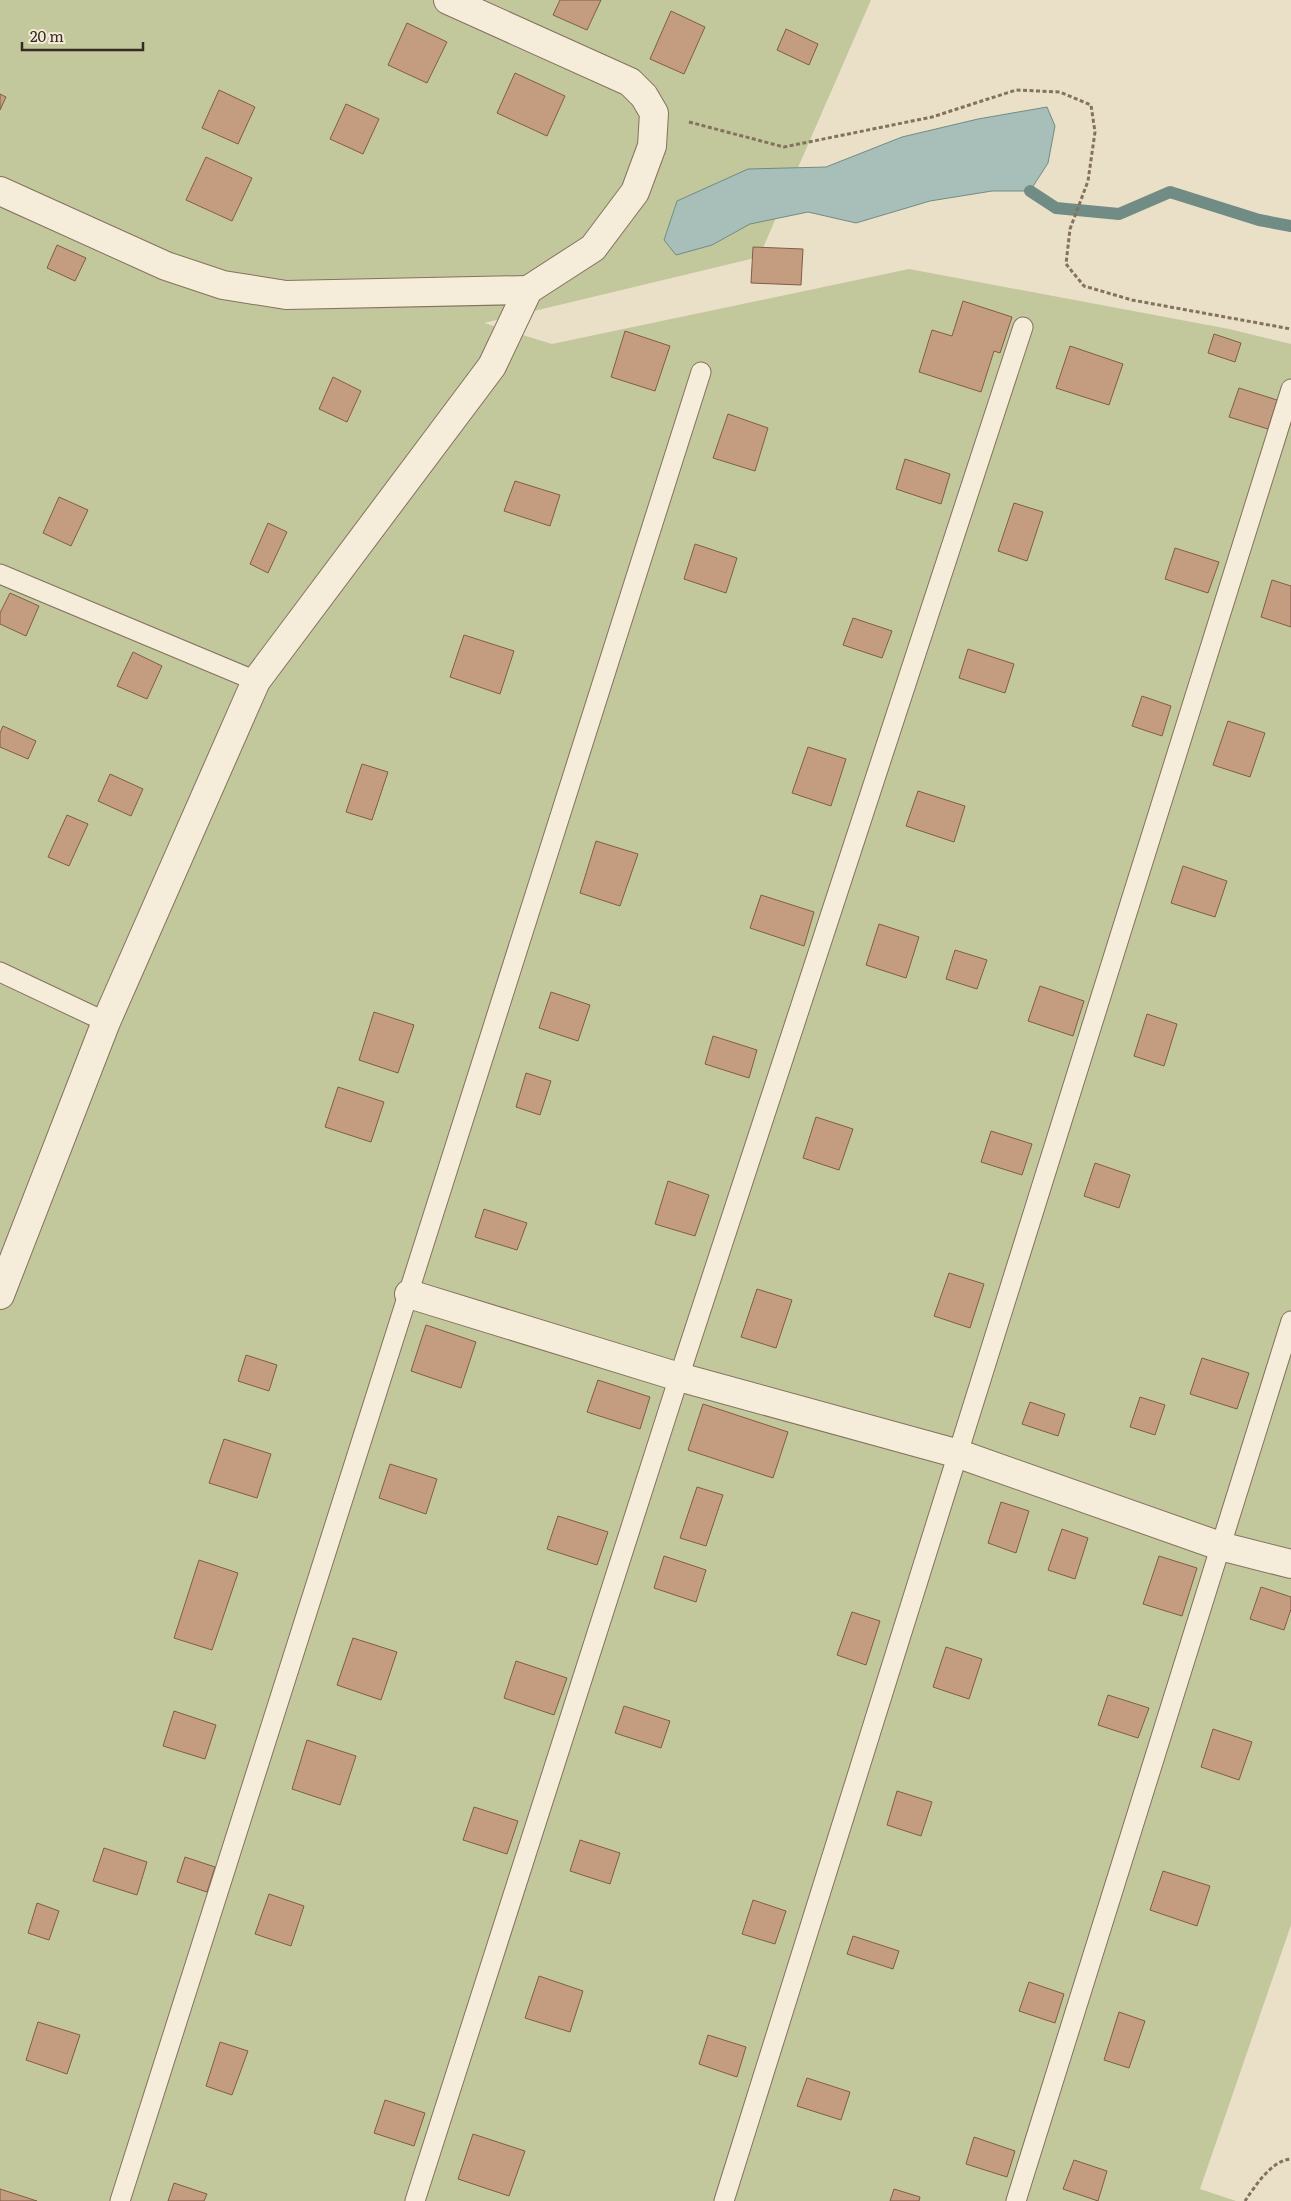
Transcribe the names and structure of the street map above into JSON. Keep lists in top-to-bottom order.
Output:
{
  "scale_bar": "20 m"
}
